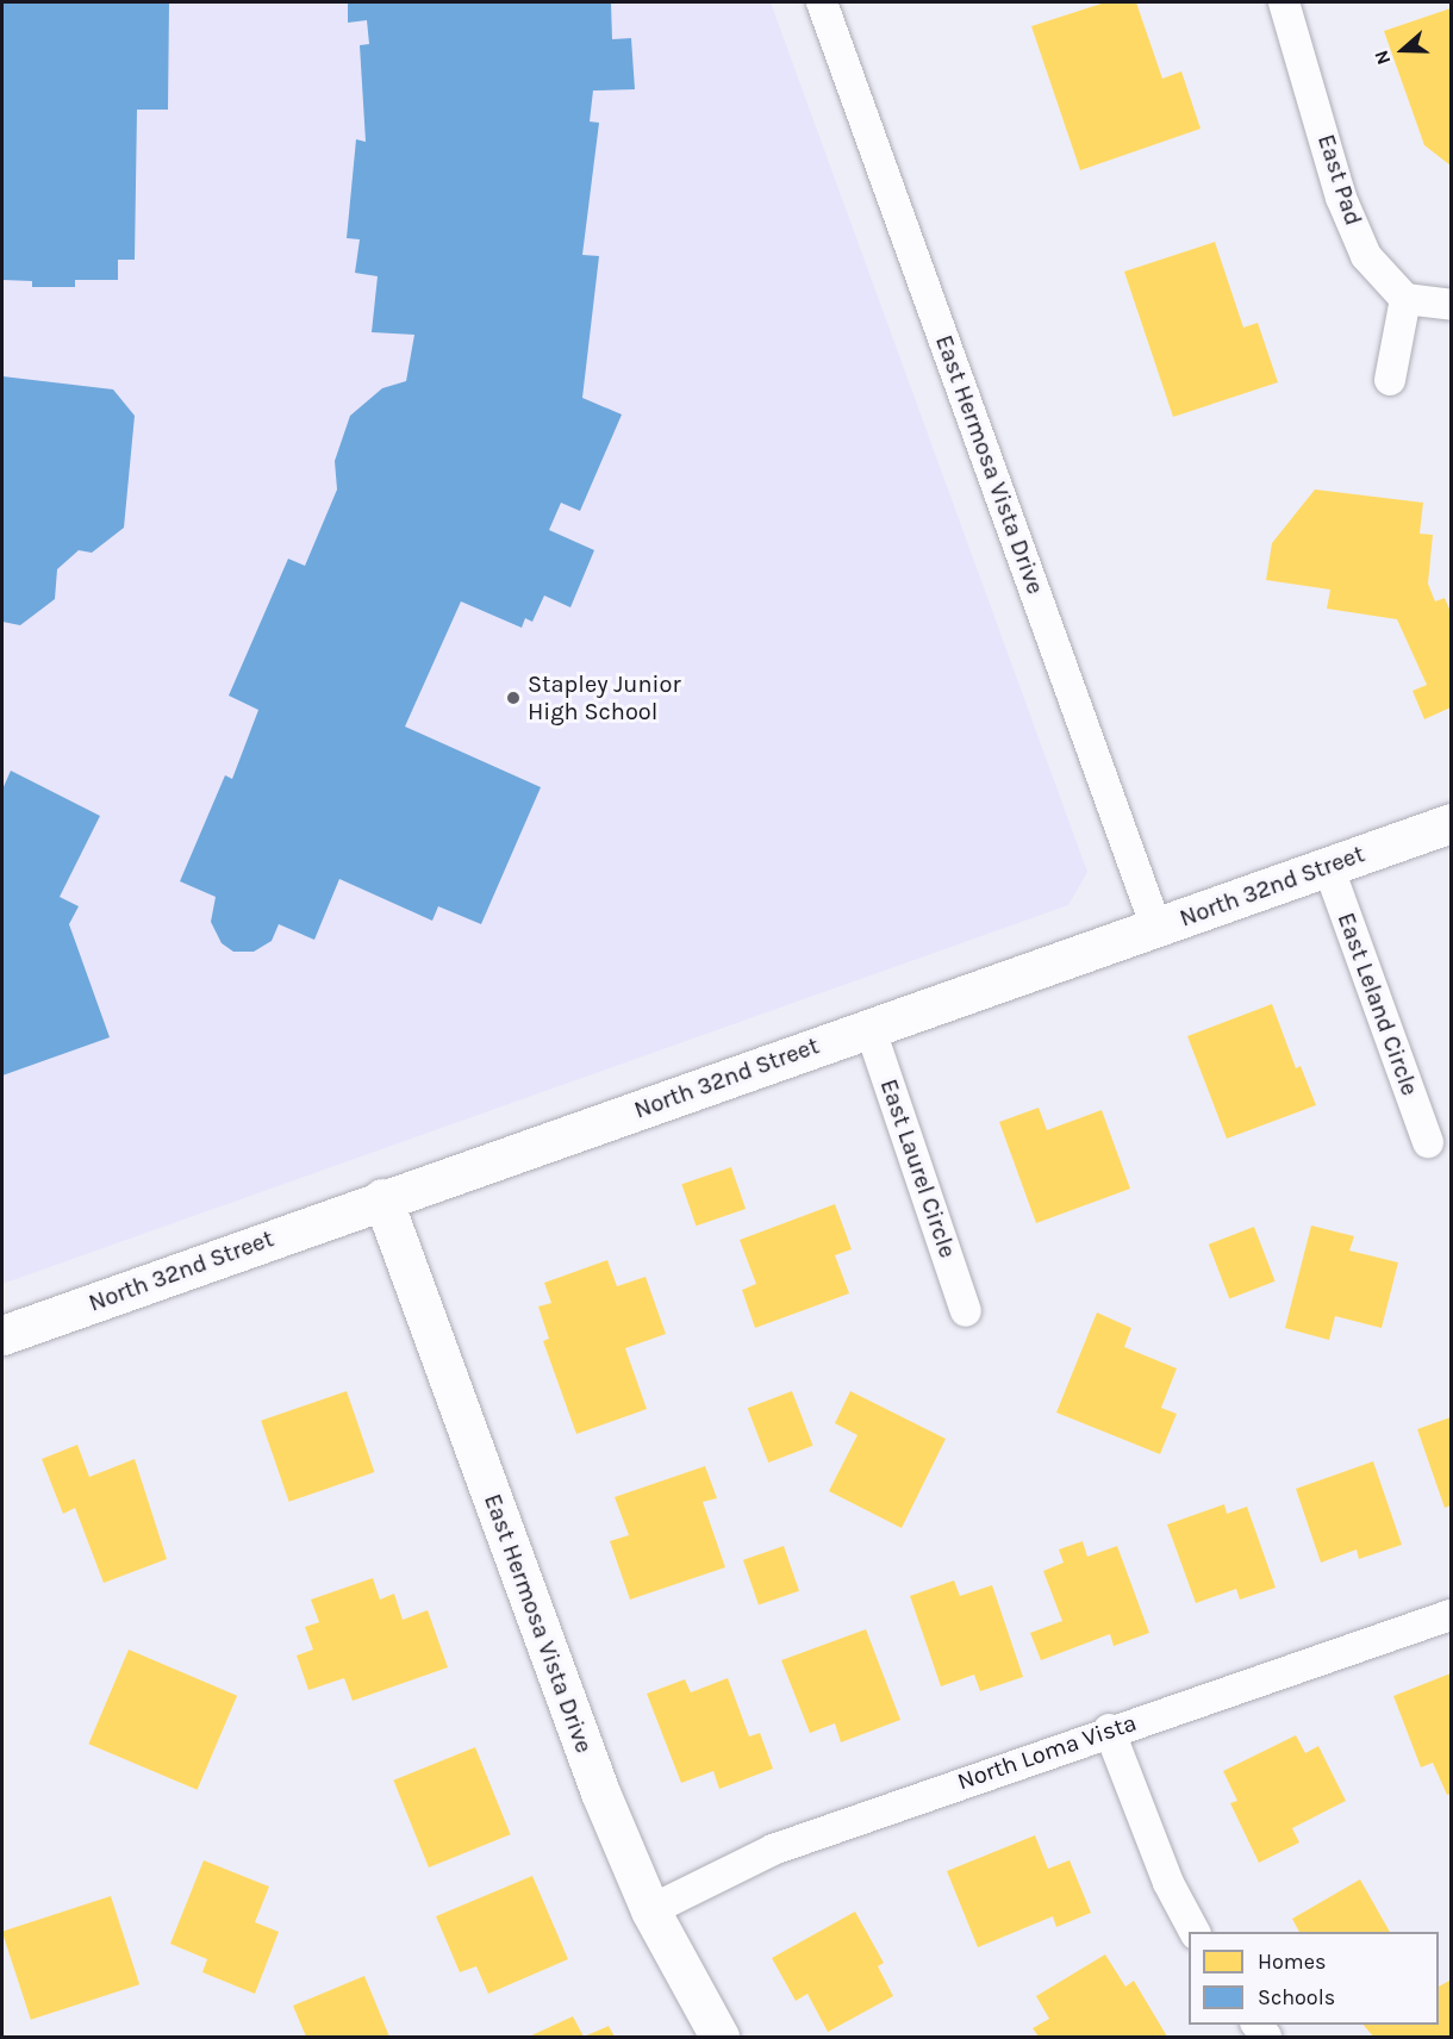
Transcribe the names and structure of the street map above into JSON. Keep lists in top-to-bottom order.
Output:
{
  "streets": {
    "street": [
      "East Pad",
      "East Hermosa Vista Drive",
      "North 32nd Street",
      "East Leland Circle",
      "East Laurel Circle",
      "North Loma Vista"
    ]
  },
  "crossings": [
    ["East Hermosa Vista Drive", "North 32nd Street"],
    ["East Hermosa Vista Drive", "North Loma Vista"],
    ["North 32nd Street", "East Leland Circle"],
    ["North 32nd Street", "East Laurel Circle"]
  ],
  "places": ["Stapley Junior High School"],
  "legend": ["Homes", "Schools"],
  "north": "left"
}
